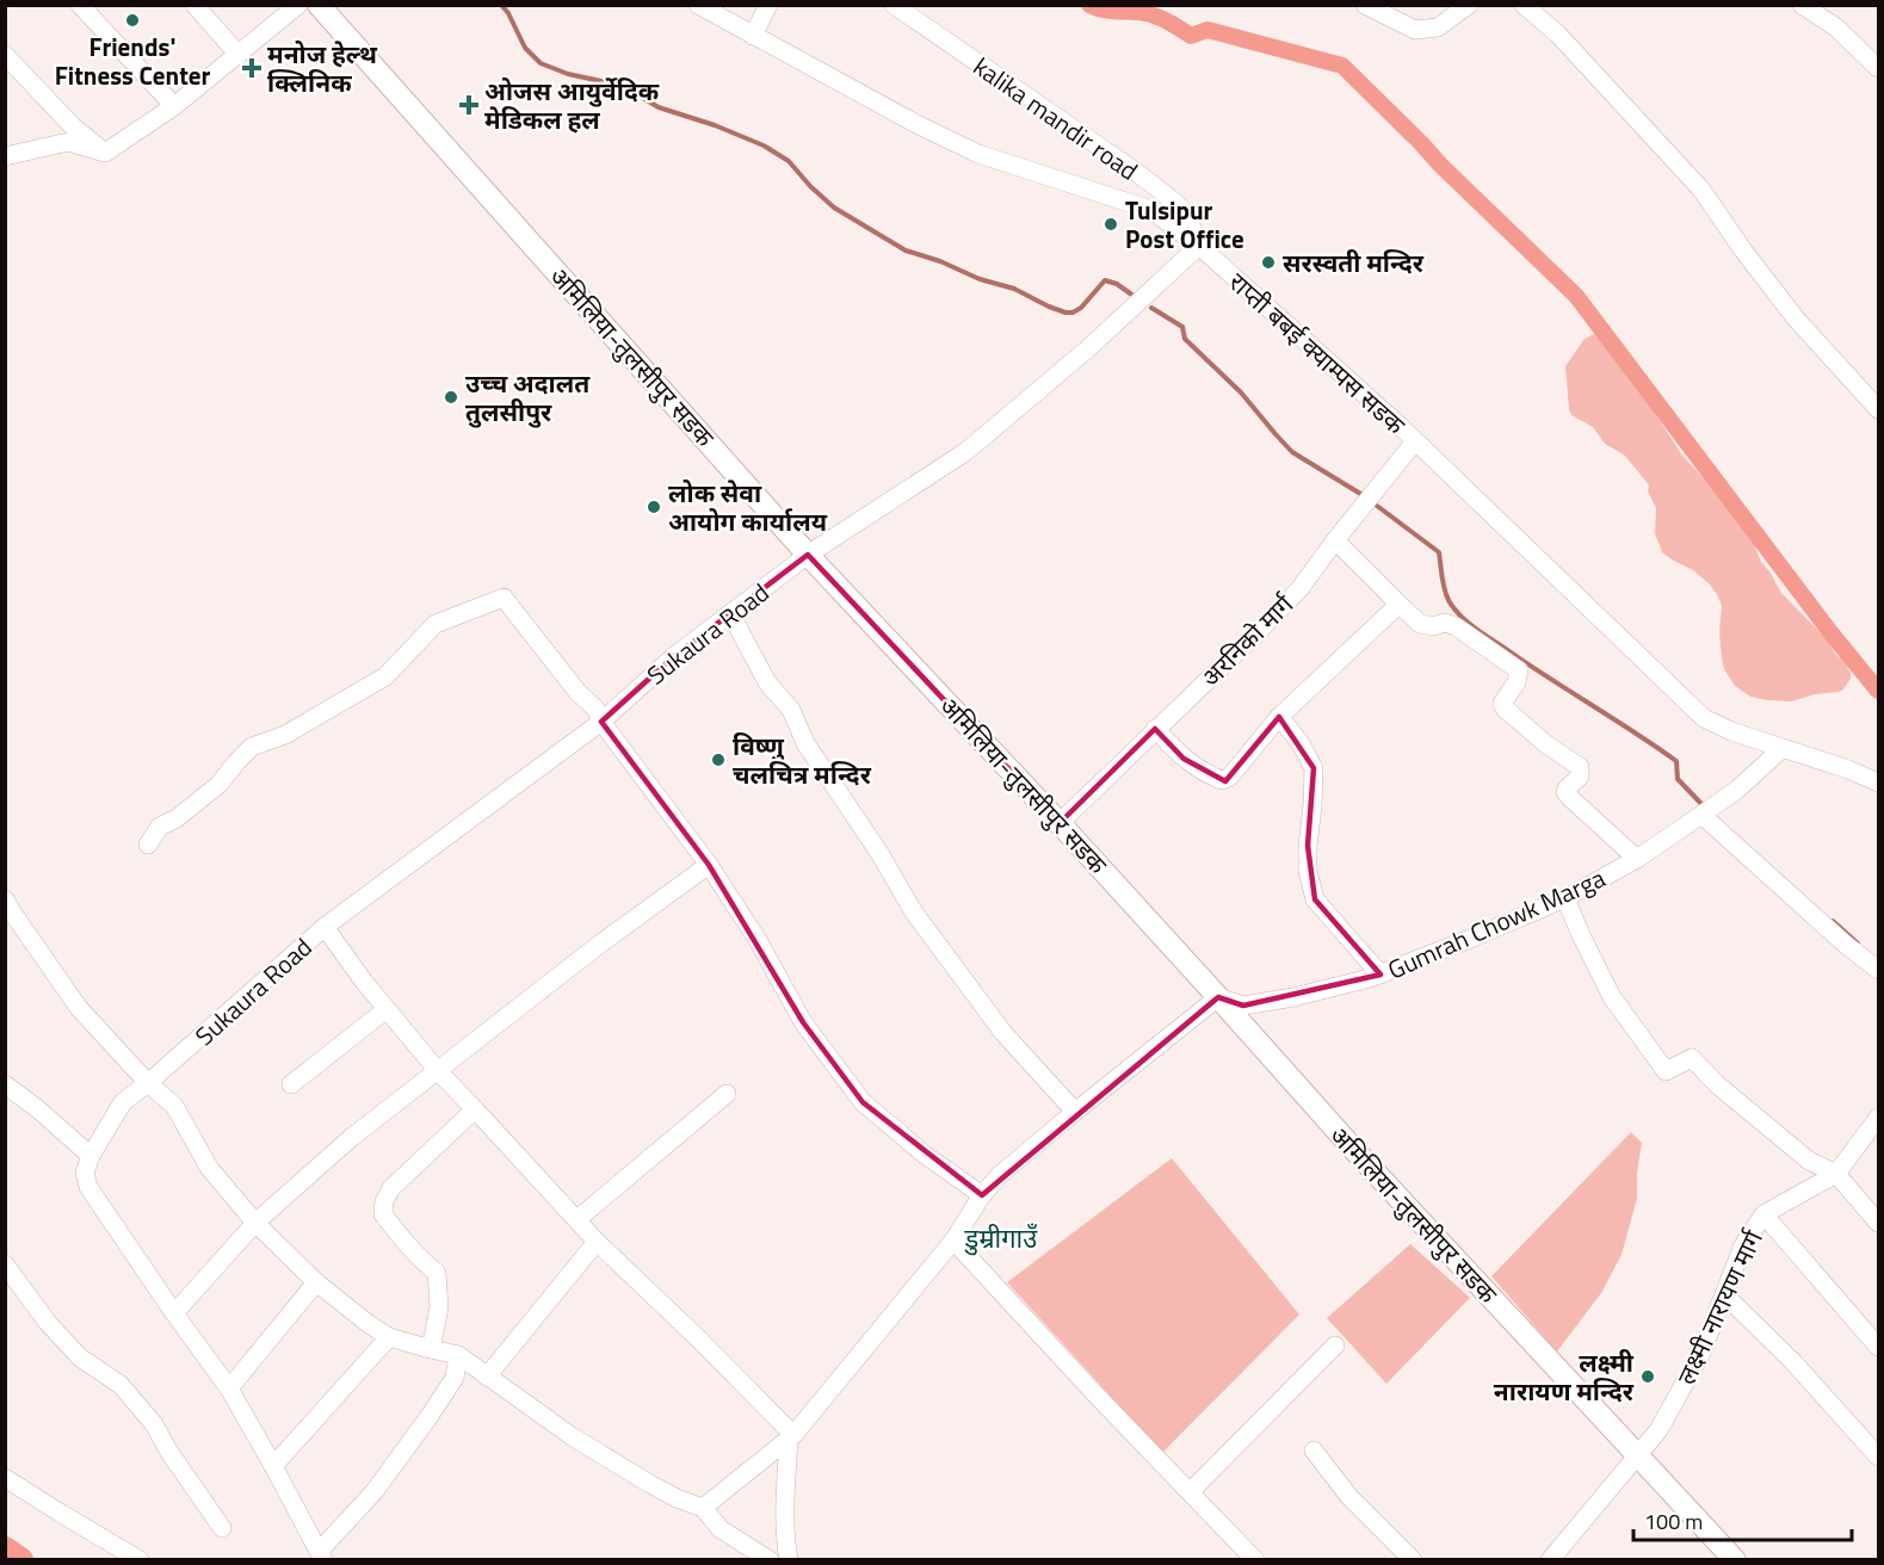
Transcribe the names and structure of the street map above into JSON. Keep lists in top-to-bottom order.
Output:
{
  "streets": {
    "main road": ["अमिलिया-तुलसीपुर सडक"],
    "street": [
      "kalika mandir road",
      "राप्ती बबई क्याम्पस सडक",
      "Sukaura Road",
      "अरनिको मार्ग",
      "Gumrah Chowk Marga",
      "लक्ष्मी नारायण मार्ग"
    ]
  },
  "crossings": [
    ["kalika mandir road", "राप्ती बबई क्याम्पस सडक"],
    ["kalika mandir road", "Sukaura Road"],
    ["राप्ती बबई क्याम्पस सडक", "Sukaura Road"],
    ["राप्ती बबई क्याम्पस सडक", "अरनिको मार्ग"],
    ["राप्ती बबई क्याम्पस सडक", "Gumrah Chowk Marga"],
    ["अमिलिया-तुलसीपुर सडक", "Sukaura Road"],
    ["अमिलिया-तुलसीपुर सडक", "अरनिको मार्ग"],
    ["अमिलिया-तुलसीपुर सडक", "Gumrah Chowk Marga"],
    ["अमिलिया-तुलसीपुर सडक", "लक्ष्मी नारायण मार्ग"]
  ],
  "districts": ["डुम्रीगाउँ"],
  "places": {
    "other": [
      "Friends' Fitness Center",
      "Tulsipur Post Office",
      "सरस्वती मन्दिर",
      "उच्च अदालत तुलसीपुर",
      "लोक सेवा आयोग कार्यालय",
      "विष्णु चलचित्र मन्दिर",
      "लक्ष्मी नारायण मन्दिर"
    ],
    "health": ["मनोज हेल्थ क्लिनिक", "ओजस आयुर्वेदिक मेडिकल हल"]
  },
  "scale_bar": "100 m"
}
